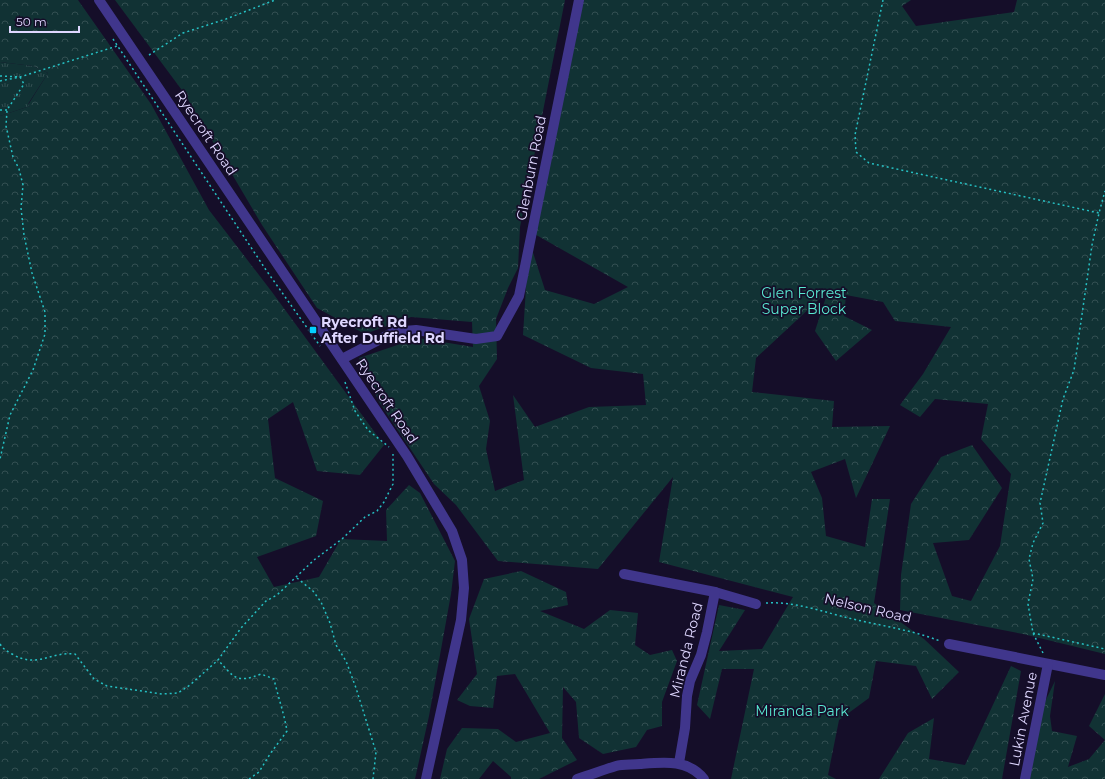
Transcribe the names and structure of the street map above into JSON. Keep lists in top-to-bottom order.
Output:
{
  "streets": {
    "street": [
      "Ryecroft Road",
      "Glenburn Road",
      "Miranda Road",
      "Lukin Avenue"
    ],
    "path": ["Nelson Road"]
  },
  "crossings": [
    ["Ryecroft Road", "Glenburn Road"]
  ],
  "parks": ["Glen Forrest Super Block", "Miranda Park"],
  "places": {
    "transit": ["Ryecroft Rd After Duffield Rd"]
  },
  "scale_bar": "50 m"
}
